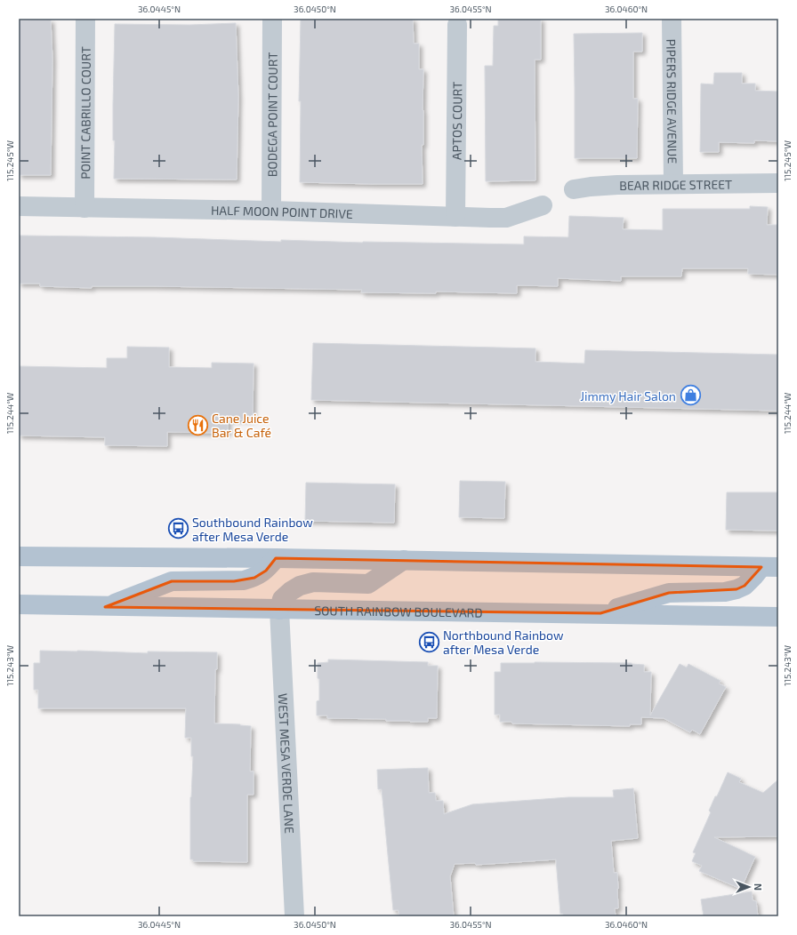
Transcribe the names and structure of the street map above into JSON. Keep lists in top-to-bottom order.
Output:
{
  "streets": {
    "main road": ["SOUTH RAINBOW BOULEVARD"],
    "street": [
      "PIPERS RIDGE AVENUE",
      "POINT CABRILLO COURT",
      "BODEGA POINT COURT",
      "APTOS COURT",
      "BEAR RIDGE STREET",
      "HALF MOON POINT DRIVE",
      "WEST MESA VERDE LANE"
    ]
  },
  "crossings": [
    ["PIPERS RIDGE AVENUE", "BEAR RIDGE STREET"],
    ["POINT CABRILLO COURT", "HALF MOON POINT DRIVE"],
    ["BODEGA POINT COURT", "HALF MOON POINT DRIVE"],
    ["APTOS COURT", "HALF MOON POINT DRIVE"],
    ["SOUTH RAINBOW BOULEVARD", "WEST MESA VERDE LANE"]
  ],
  "places": {
    "shop": ["Jimmy Hair Salon"],
    "restaurant": ["Cane Juice Bar & Café"],
    "bus stop": ["Southbound Rainbow after Mesa Verde", "Northbound Rainbow after Mesa Verde"]
  },
  "north": "right",
  "coordinates": [
    "36.0445°N",
    "36.0450°N",
    "36.0455°N",
    "36.0460°N",
    "115.245°W",
    "115.244°W",
    "115.243°W"
  ]
}
